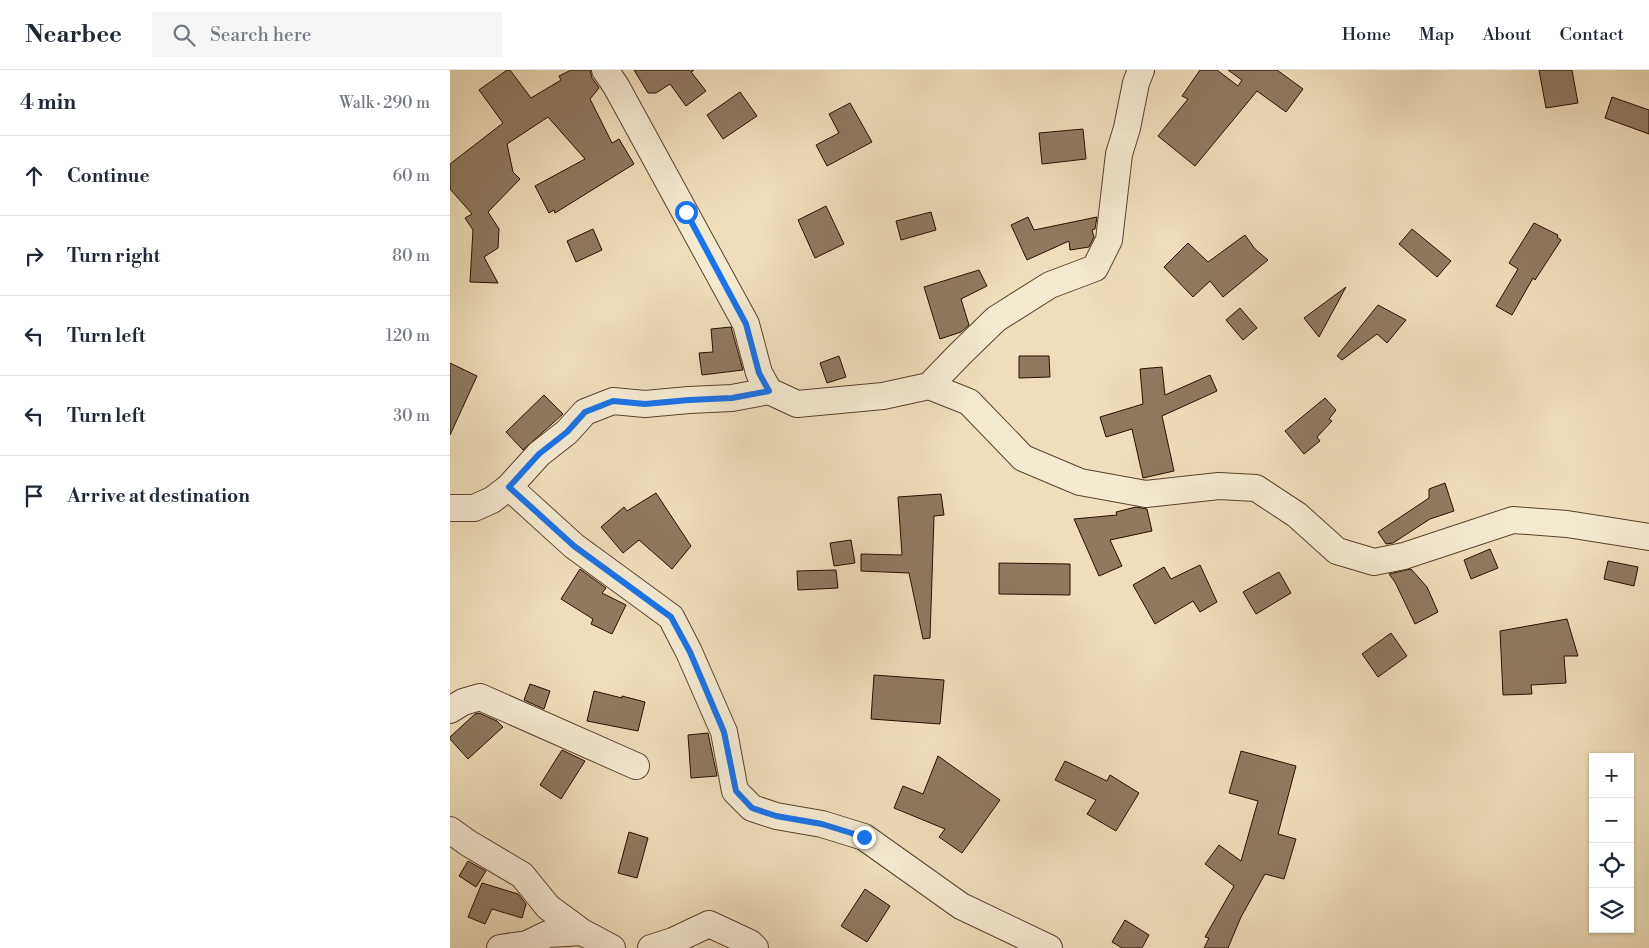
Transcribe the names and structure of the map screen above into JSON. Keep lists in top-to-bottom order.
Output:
{
  "page": {
    "header": "Nearbee",
    "search": "Search here",
    "nav": [
      "Home",
      "Map",
      "About",
      "Contact"
    ],
    "heading": ["4 min", "Walk · 290 m"],
    "list": [
      ["Continue", "60 m"],
      ["Turn right", "80 m"],
      ["Turn left", "120 m"],
      ["Turn left", "30 m"],
      "Arrive at destination"
    ],
    "map_buttons": ["+", "−"]
  }
}
